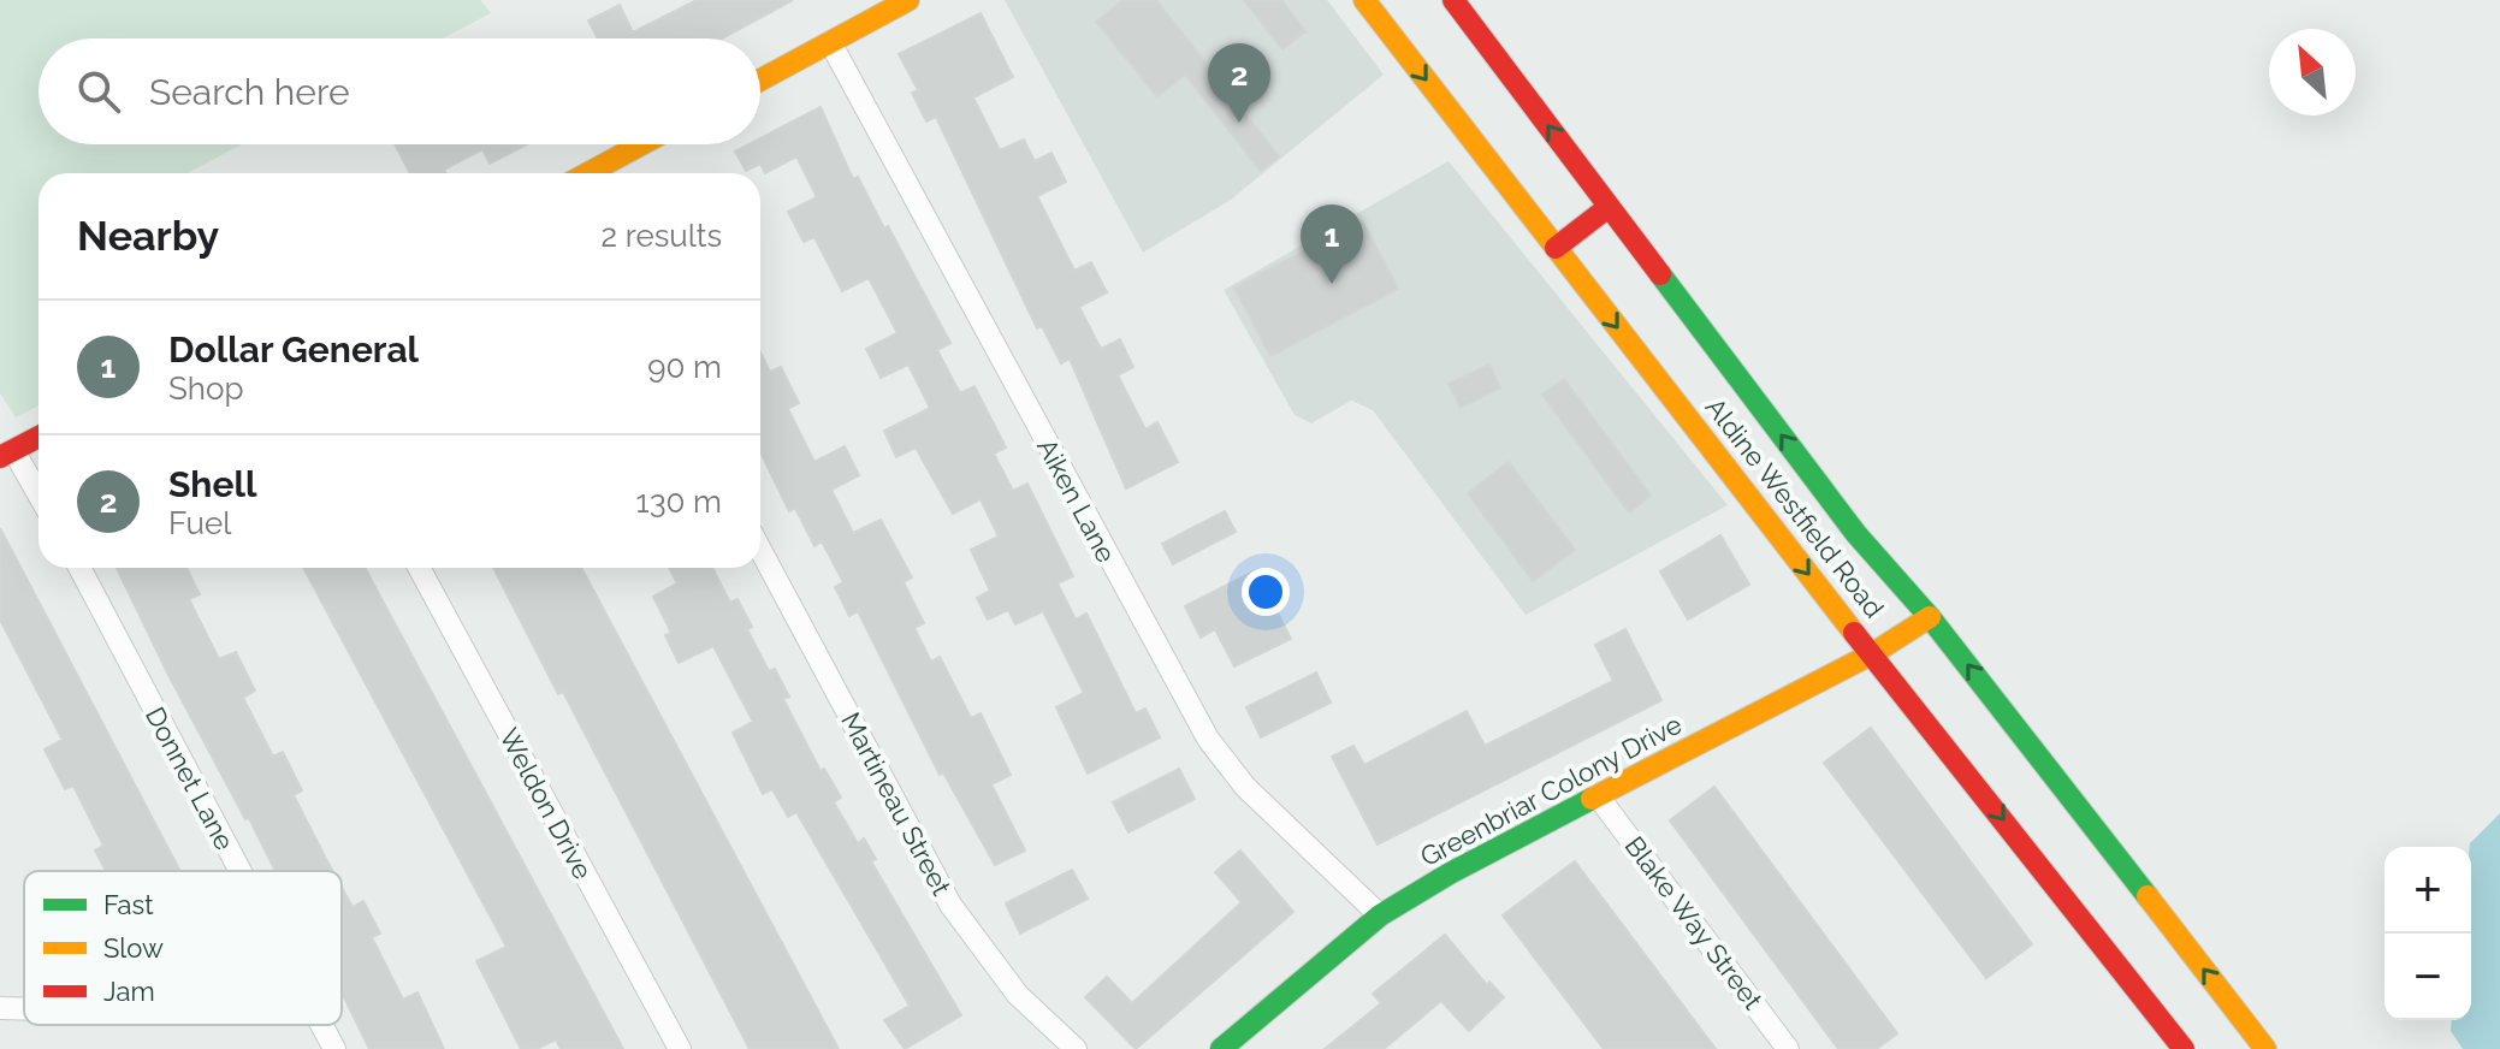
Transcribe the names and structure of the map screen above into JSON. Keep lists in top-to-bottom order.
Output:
{
  "streets": {
    "main road": ["Aldine Westfield Road", "Greenbriar Colony Drive"],
    "street": [
      "Aiken Lane",
      "Donnet Lane",
      "Weldon Drive",
      "Martineau Street",
      "Blake Way Street"
    ]
  },
  "crossings": [
    ["Aiken Lane", "Greenbriar Colony Drive"],
    ["Aldine Westfield Road", "Greenbriar Colony Drive"],
    ["Greenbriar Colony Drive", "Blake Way Street"]
  ],
  "legend": ["Fast", "Slow", "Jam"],
  "north": "top left",
  "page": {
    "search": "Search here",
    "pins": ["2", "1"],
    "heading": ["Nearby", "2 results"],
    "list": [
      {
        "mark": "1",
        "name": "Dollar General",
        "note": "Shop",
        "value": "90 m"
      },
      {
        "mark": "2",
        "name": "Shell",
        "note": "Fuel",
        "value": "130 m"
      }
    ],
    "map_buttons": ["+", "−"]
  }
}
